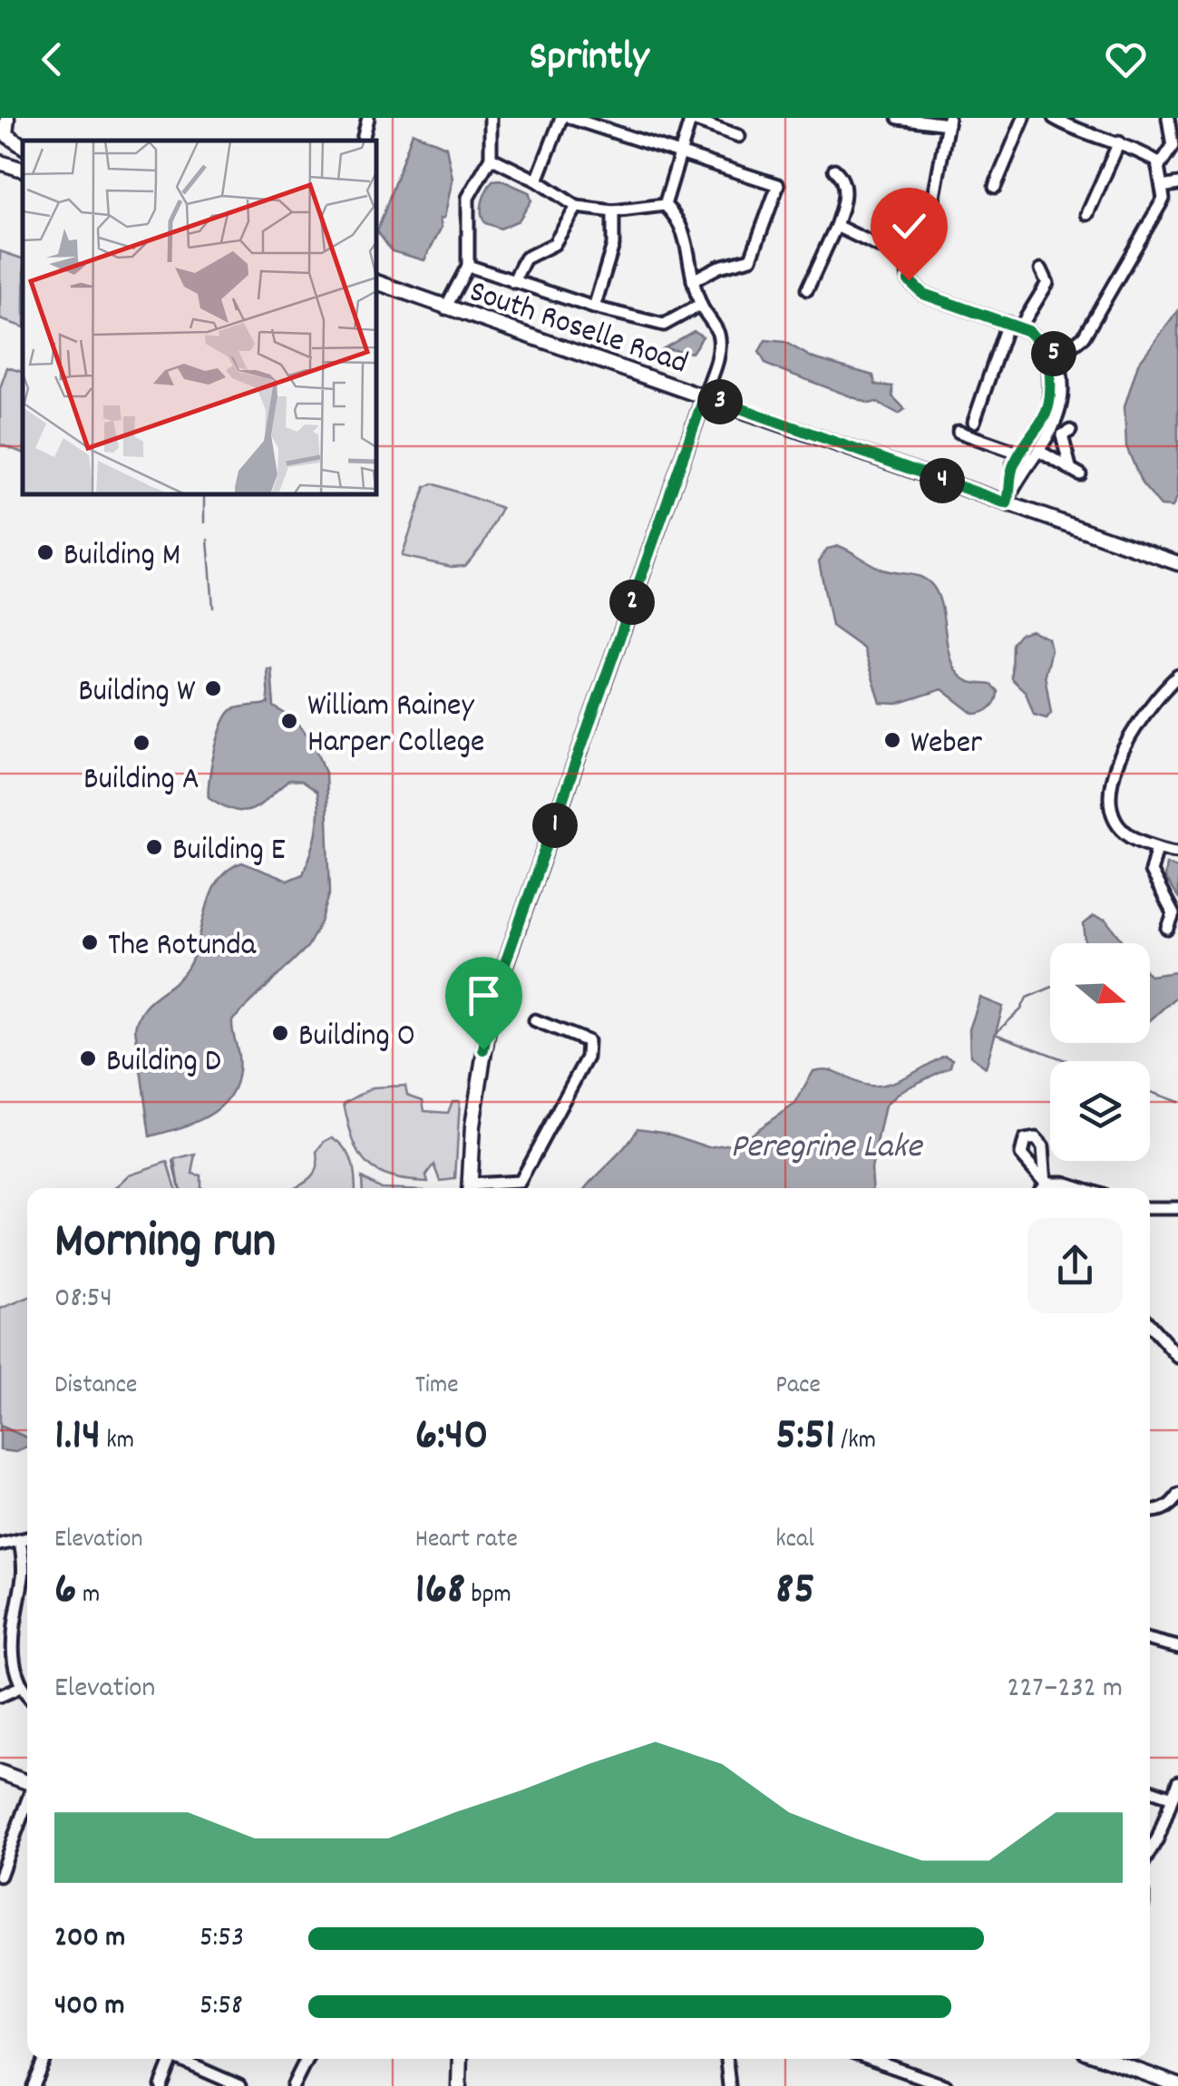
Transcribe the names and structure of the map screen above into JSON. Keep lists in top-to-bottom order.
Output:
{
  "streets": {
    "main road": ["South Roselle Road"]
  },
  "water": ["Peregrine Lake"],
  "places": [
    "Building M",
    "Building W",
    "William Rainey Harper College",
    "Weber",
    "Building A",
    "Building E",
    "The Rotunda",
    "Building O",
    "Building D"
  ],
  "north": "right",
  "page": {
    "header": "Sprintly",
    "pins": [
      "5",
      "3",
      "4",
      "2",
      "1"
    ],
    "heading": ["Morning run", "08:54"],
    "stats": [
      ["Distance", "1.14 km"],
      ["Time", "6:40"],
      ["Pace", "5:51 /km"],
      ["Elevation", "6 m"],
      ["Heart rate", "168 bpm"],
      ["kcal", "85"]
    ],
    "chart": ["Elevation", "227–232 m"],
    "list": [
      {
        "name": "200 m",
        "note": "5:53"
      },
      {
        "name": "400 m",
        "note": "5:58"
      }
    ]
  }
}
